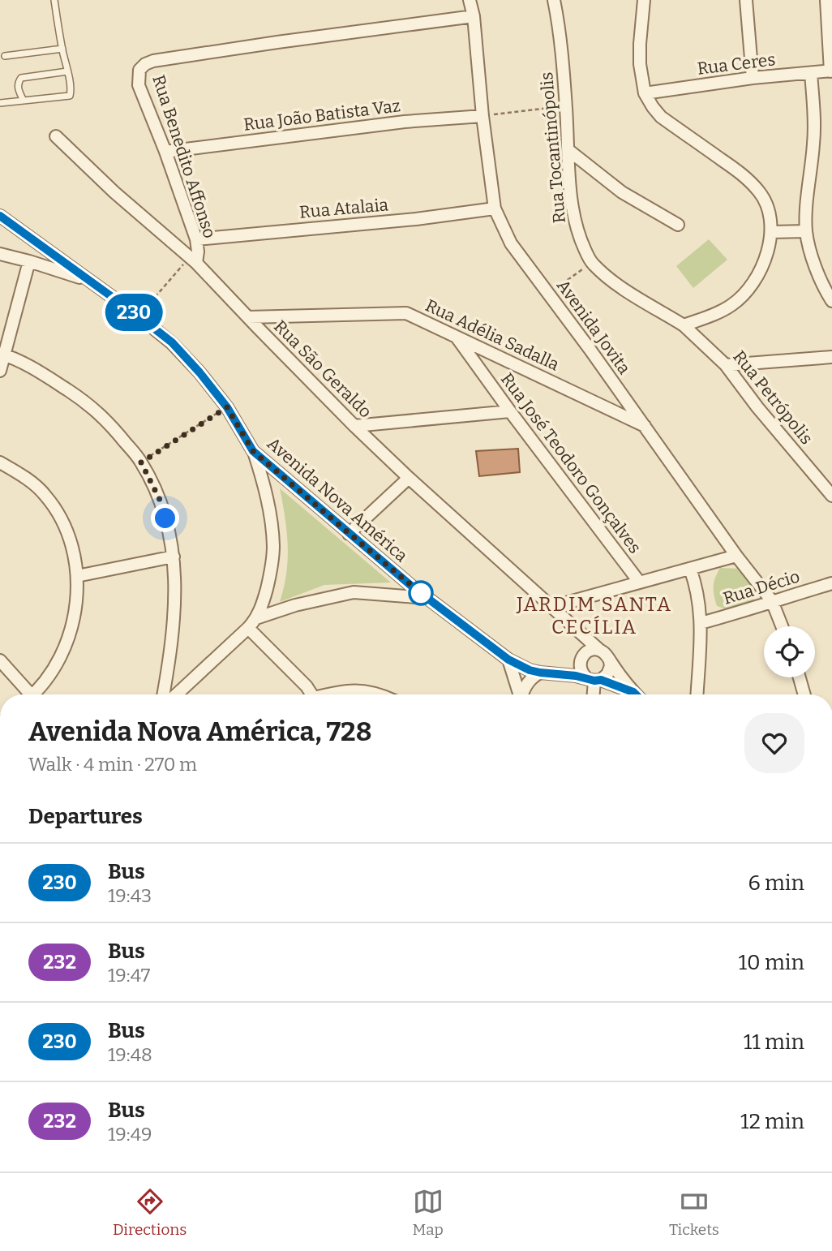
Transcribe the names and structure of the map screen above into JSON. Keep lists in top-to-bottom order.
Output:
{
  "streets": {
    "street": [
      "Rua Ceres",
      "Rua João Batista Vaz",
      "Rua Tocantinópolis",
      "Rua Benedito Affonso",
      "Rua Atalaia",
      "Avenida Jovita",
      "Rua Adélia Sadalla",
      "Rua São Geraldo",
      "Rua Petrópolis",
      "Rua José Teodoro Gonçalves",
      "Avenida Nova América",
      "Rua Décio"
    ]
  },
  "crossings": [
    ["Rua João Batista Vaz", "Rua Benedito Affonso"],
    ["Rua João Batista Vaz", "Avenida Jovita"],
    ["Rua Tocantinópolis", "Rua Petrópolis"],
    ["Rua Benedito Affonso", "Rua Atalaia"],
    ["Rua Benedito Affonso", "Avenida Jovita"],
    ["Rua Benedito Affonso", "Rua São Geraldo"],
    ["Rua Atalaia", "Avenida Jovita"],
    ["Avenida Jovita", "Rua Adélia Sadalla"],
    ["Avenida Jovita", "Rua Décio"],
    ["Rua Adélia Sadalla", "Rua São Geraldo"],
    ["Rua Adélia Sadalla", "Rua José Teodoro Gonçalves"],
    ["Rua São Geraldo", "Avenida Nova América"]
  ],
  "districts": ["JARDIM SANTA CECÍLIA"],
  "lines": ["bus line 230"],
  "page": {
    "on_map": "230",
    "heading": [
      ["Avenida Nova América, 728", "Walk · 4 min · 270 m"],
      "Departures"
    ],
    "list": [
      {
        "mark": "230",
        "name": "Bus",
        "note": "19:43",
        "value": "6 min"
      },
      {
        "mark": "232",
        "name": "Bus",
        "note": "19:47",
        "value": "10 min"
      },
      {
        "mark": "230",
        "name": "Bus",
        "note": "19:48",
        "value": "11 min"
      },
      {
        "mark": "232",
        "name": "Bus",
        "note": "19:49",
        "value": "12 min"
      }
    ],
    "tabs": ["Directions", "Map", "Tickets"]
  }
}
